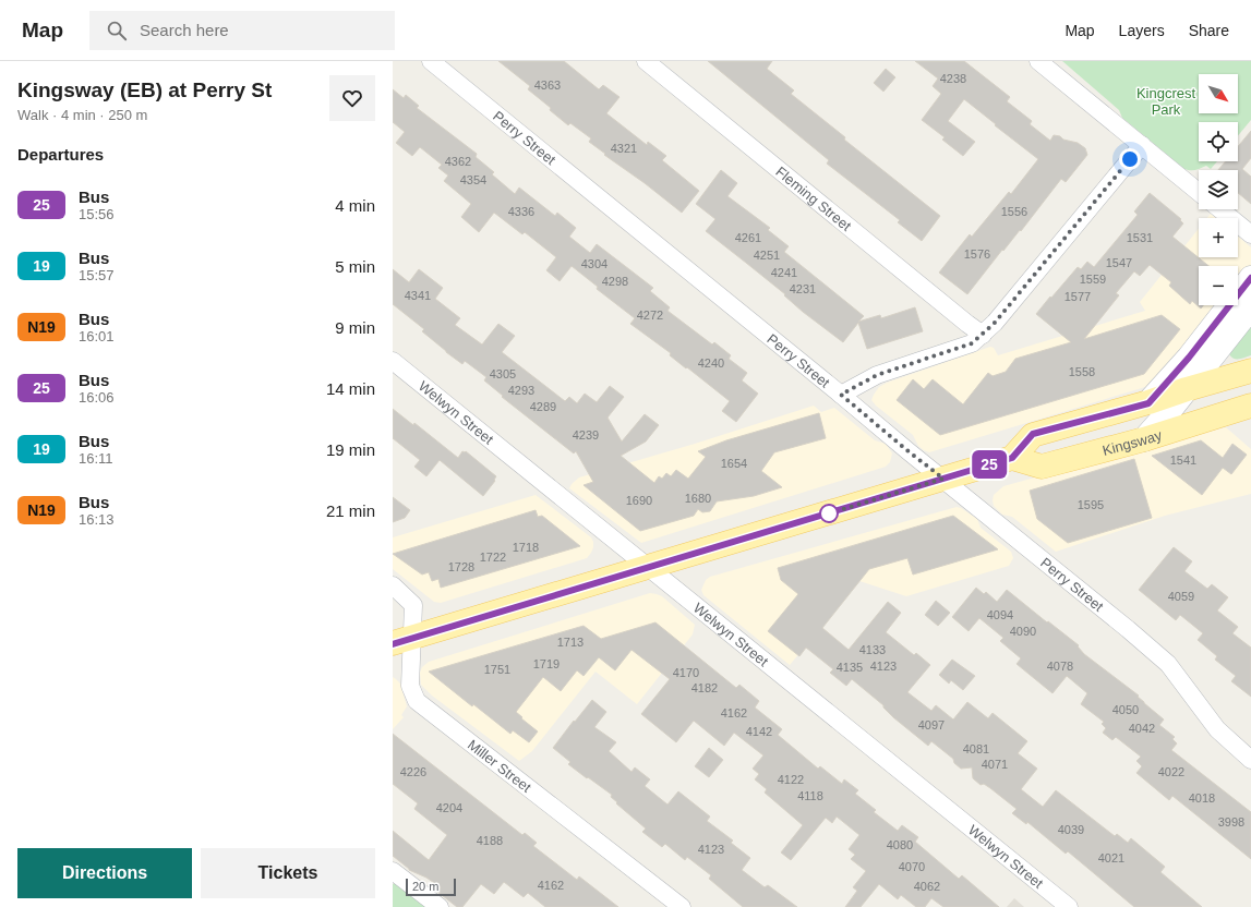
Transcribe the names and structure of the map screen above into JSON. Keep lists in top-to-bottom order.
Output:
{
  "streets": {
    "main road": ["Kingsway"],
    "street": [
      "Perry Street",
      "Fleming Street",
      "Welwyn Street",
      "Miller Street"
    ]
  },
  "parks": ["Kingcrest Park"],
  "lines": ["bus line 25"],
  "house_numbers": [
    "4238",
    "4363",
    "4321",
    "4362",
    "4354",
    "4336",
    "1556",
    "4261",
    "1531",
    "1576",
    "4251",
    "1547",
    "4304",
    "4241",
    "1559",
    "4298",
    "4231",
    "4341",
    "1577",
    "4272",
    "4240",
    "1558",
    "4305",
    "4293",
    "4289",
    "4239",
    "1541",
    "1654",
    "1680",
    "1690",
    "1595",
    "1718",
    "1722",
    "1728",
    "4059",
    "4094",
    "4090",
    "1713",
    "4133",
    "1719",
    "4123",
    "4078",
    "4135",
    "1751",
    "4170",
    "4182",
    "4050",
    "4162",
    "4097",
    "4042",
    "4142",
    "4081",
    "4071",
    "4226",
    "4022",
    "4122",
    "4118",
    "4018",
    "4204",
    "3998",
    "4039",
    "4188",
    "4080",
    "4123",
    "4021",
    "4070",
    "4162",
    "4062"
  ],
  "scale_bar": "20 m",
  "north": "bottom right",
  "page": {
    "header": "Map",
    "search": "Search here",
    "nav": ["Map", "Layers", "Share"],
    "heading": [
      ["Kingsway (EB) at Perry St", "Walk · 4 min · 250 m"],
      "Departures"
    ],
    "on_map": "25",
    "map_buttons": ["+", "−"],
    "list": [
      {
        "mark": "25",
        "name": "Bus",
        "note": "15:56",
        "value": "4 min"
      },
      {
        "mark": "19",
        "name": "Bus",
        "note": "15:57",
        "value": "5 min"
      },
      {
        "mark": "N19",
        "name": "Bus",
        "note": "16:01",
        "value": "9 min"
      },
      {
        "mark": "25",
        "name": "Bus",
        "note": "16:06",
        "value": "14 min"
      },
      {
        "mark": "19",
        "name": "Bus",
        "note": "16:11",
        "value": "19 min"
      },
      {
        "mark": "N19",
        "name": "Bus",
        "note": "16:13",
        "value": "21 min"
      }
    ],
    "buttons": ["Directions", "Tickets"],
    "scale": "20 m"
  }
}
